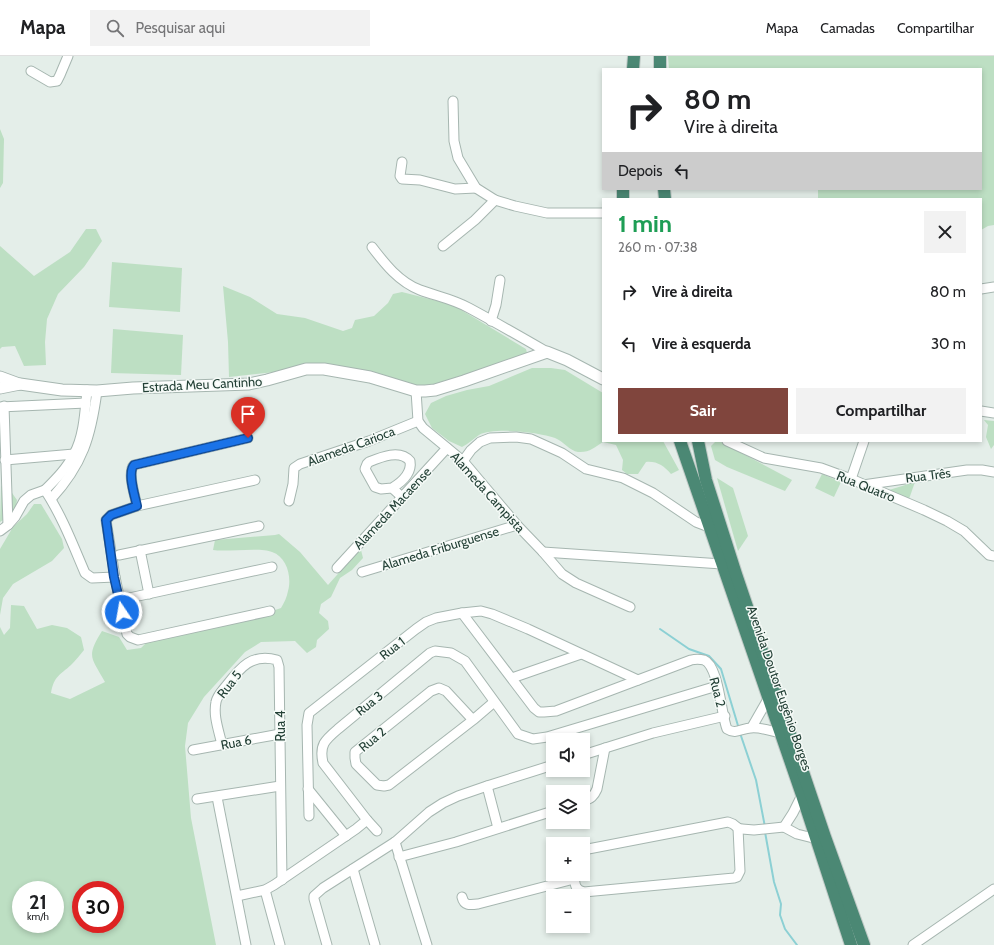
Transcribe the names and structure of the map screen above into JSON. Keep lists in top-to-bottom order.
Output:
{
  "streets": {
    "highway": ["Avenida Doutor Eugênio Borges"],
    "street": [
      "Estrada Meu Cantinho",
      "Alameda Carioca",
      "Rua Três",
      "Rua Quatro",
      "Alameda Campista",
      "Alameda Macaense",
      "Alameda Friburguense",
      "Rua 1",
      "Rua 5",
      "Rua 2",
      "Rua 3",
      "Rua 4",
      "Rua 6"
    ]
  },
  "crossings": [
    ["Alameda Carioca", "Alameda Campista"],
    ["Rua Três", "Rua Quatro"],
    ["Alameda Campista", "Alameda Macaense"],
    ["Alameda Campista", "Alameda Friburguense"],
    ["Rua 1", "Rua 2"],
    ["Rua 5", "Rua 4"],
    ["Rua 5", "Rua 6"],
    ["Rua 2", "Rua 3"],
    ["Rua 4", "Rua 6"]
  ],
  "page": {
    "header": "Mapa",
    "search": "Pesquisar aqui",
    "nav": ["Mapa", "Camadas", "Compartilhar"],
    "turn": ["80 m", "Vire à direita"],
    "then": "Depois",
    "heading": ["1 min", "260 m · 07:38"],
    "list": [
      {
        "name": "Vire à direita",
        "value": "80 m"
      },
      {
        "name": "Vire à esquerda",
        "value": "30 m"
      }
    ],
    "buttons": ["Sair", "Compartilhar"],
    "map_buttons": ["+", "−"],
    "speed": "21 km/h",
    "limit": "30"
  }
}
